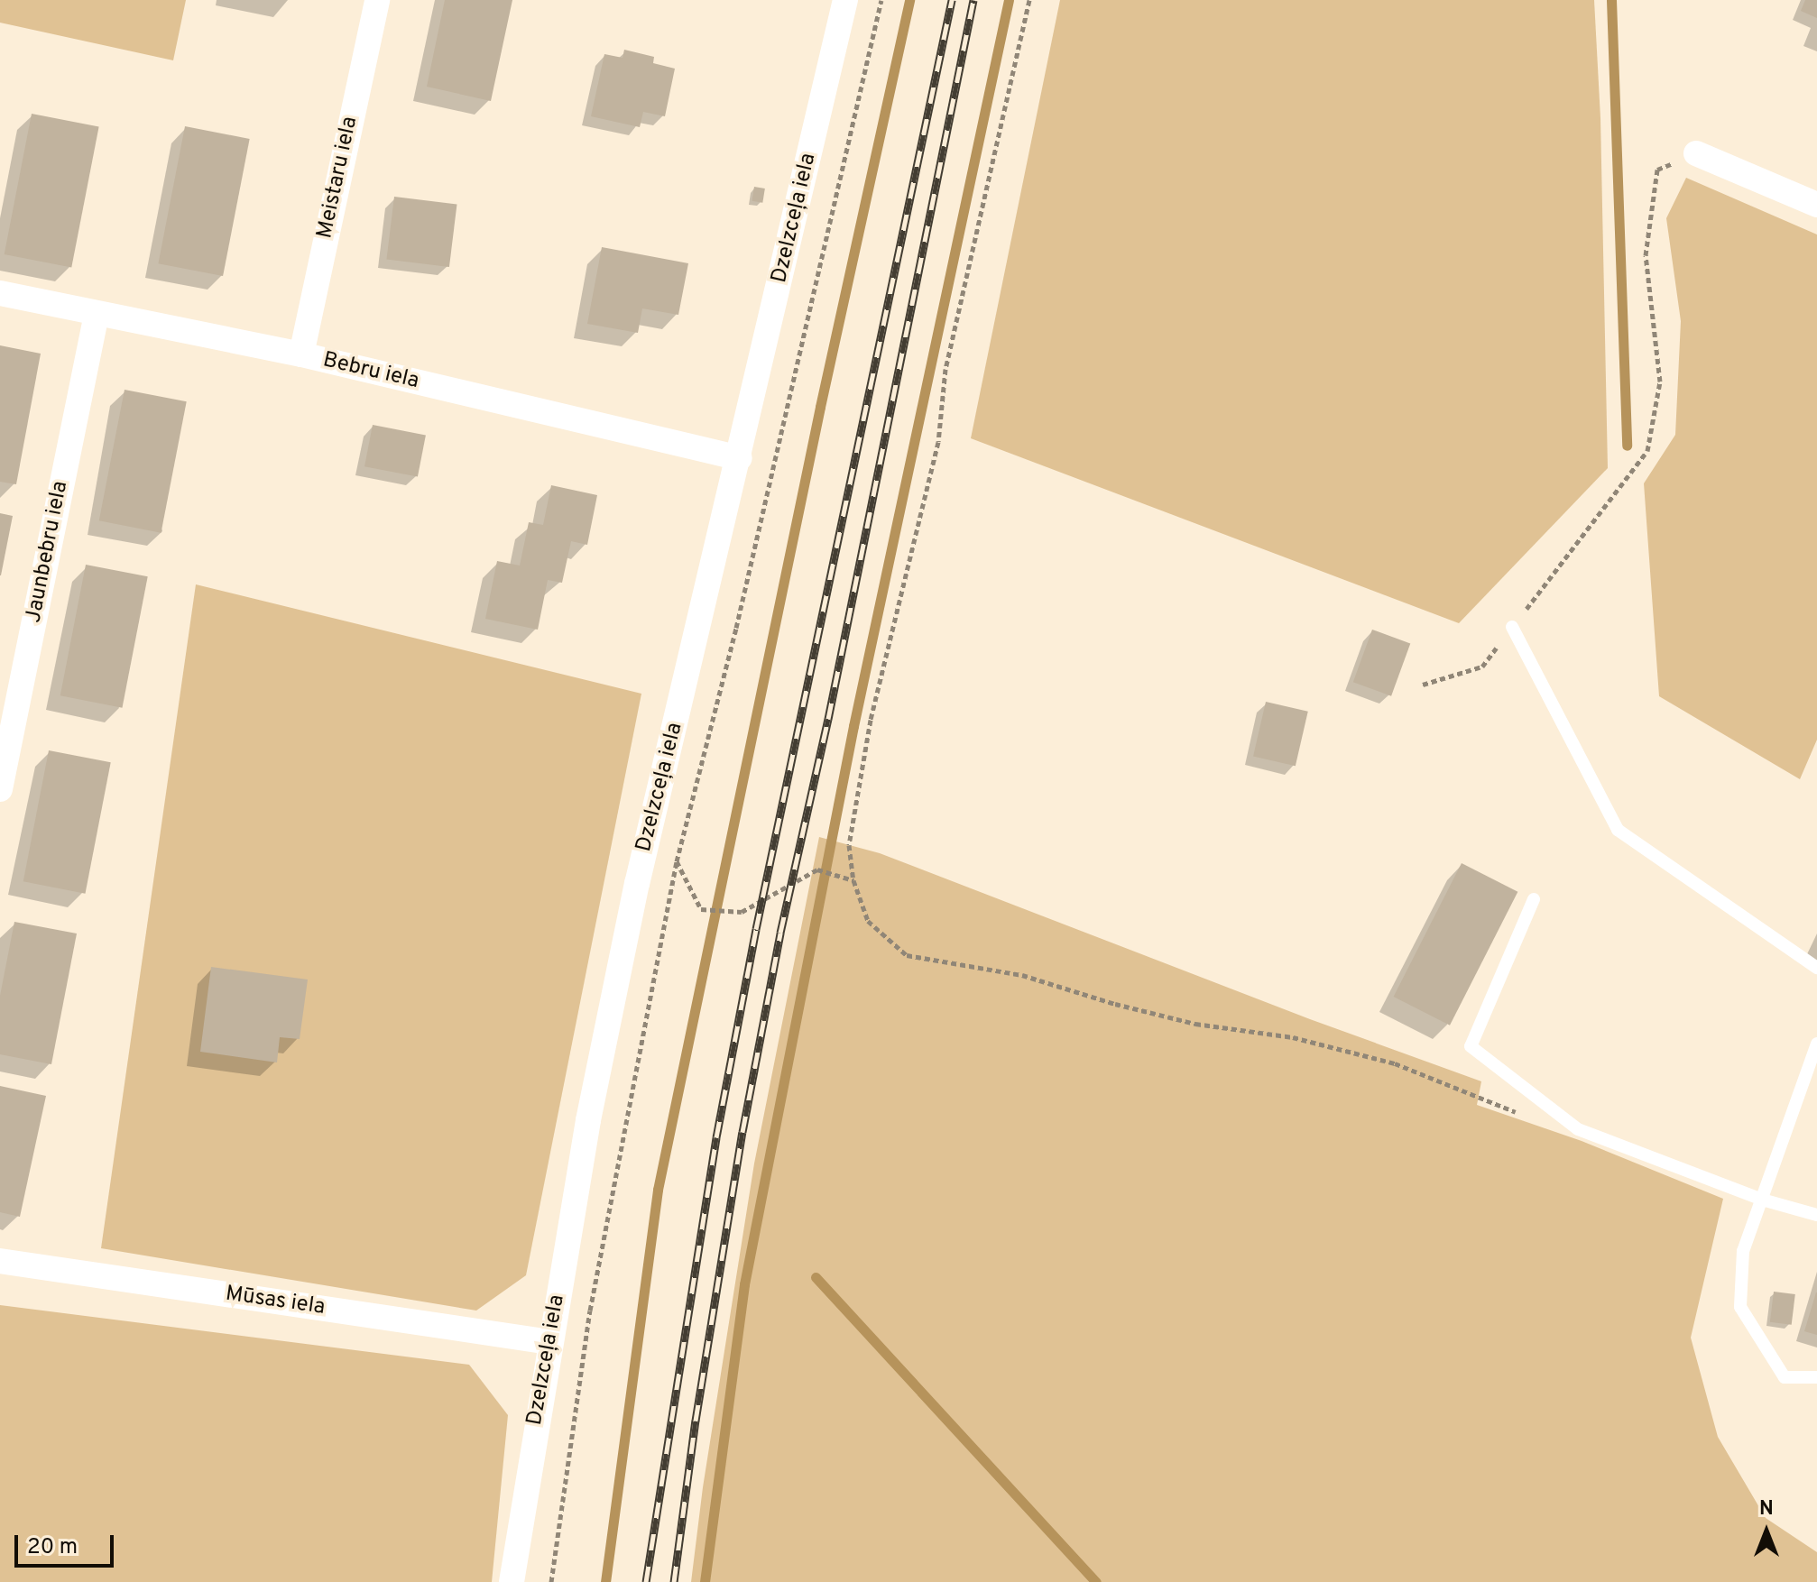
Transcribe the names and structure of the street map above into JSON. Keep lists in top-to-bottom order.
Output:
{
  "streets": {
    "street": [
      "Meistaru iela",
      "Dzelzceļa iela",
      "Bebru iela",
      "Jaunbebru iela",
      "Mūsas iela"
    ]
  },
  "crossings": [
    ["Meistaru iela", "Bebru iela"],
    ["Dzelzceļa iela", "Bebru iela"],
    ["Dzelzceļa iela", "Mūsas iela"],
    ["Bebru iela", "Jaunbebru iela"]
  ],
  "scale_bar": "20 m",
  "north": "top"
}
